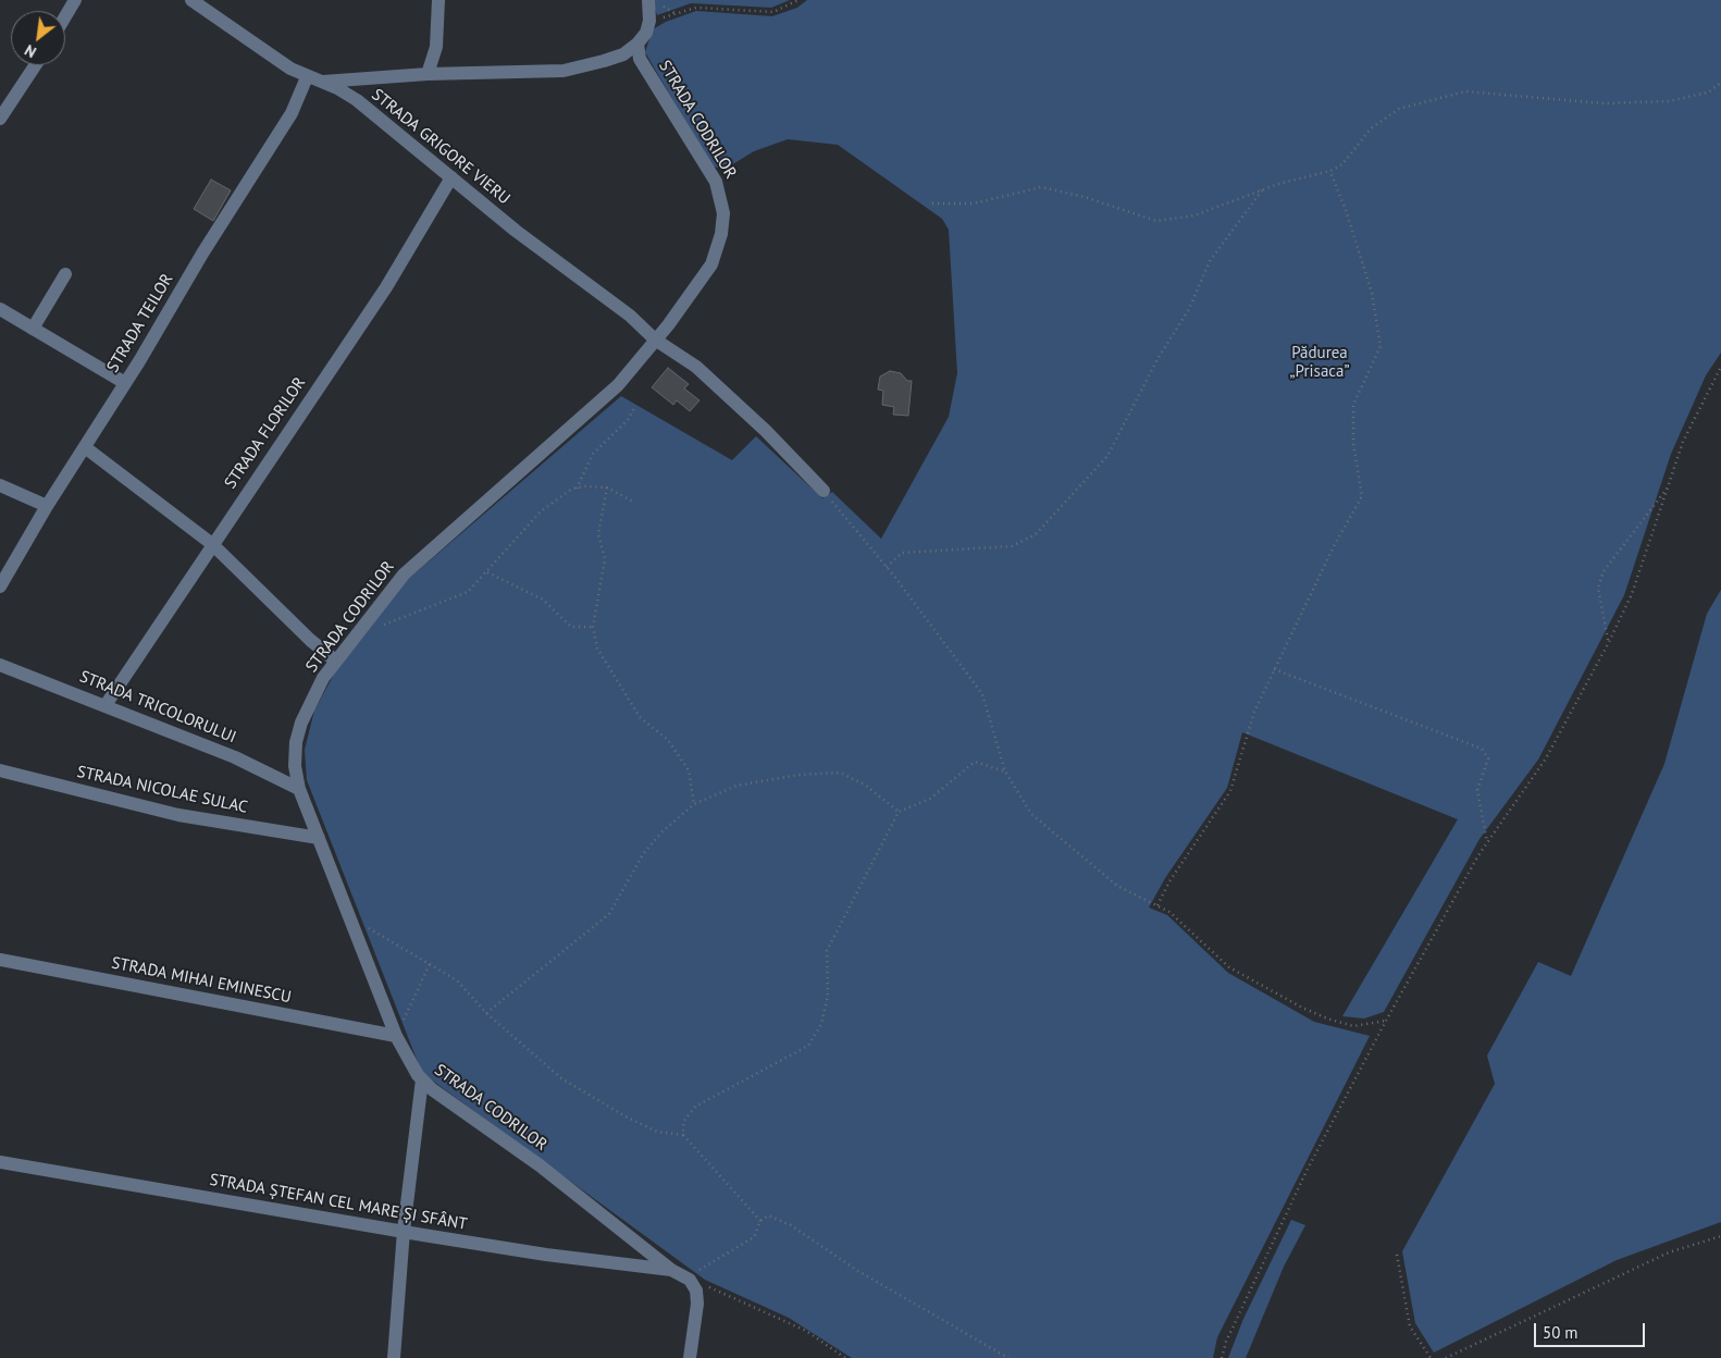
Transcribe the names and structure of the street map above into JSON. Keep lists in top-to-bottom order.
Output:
{
  "streets": {
    "street": [
      "STRADA CODRILOR",
      "STRADA GRIGORE VIERU",
      "STRADA TEILOR",
      "STRADA FLORILOR",
      "STRADA TRICOLORULUI",
      "STRADA NICOLAE SULAC",
      "STRADA MIHAI EMINESCU",
      "STRADA ȘTEFAN CEL MARE ȘI SFÂNT"
    ]
  },
  "crossings": [
    ["STRADA CODRILOR", "STRADA GRIGORE VIERU"],
    ["STRADA CODRILOR", "STRADA TRICOLORULUI"],
    ["STRADA CODRILOR", "STRADA NICOLAE SULAC"],
    ["STRADA CODRILOR", "STRADA MIHAI EMINESCU"],
    ["STRADA CODRILOR", "STRADA ȘTEFAN CEL MARE ȘI SFÂNT"],
    ["STRADA GRIGORE VIERU", "STRADA TEILOR"],
    ["STRADA GRIGORE VIERU", "STRADA FLORILOR"],
    ["STRADA FLORILOR", "STRADA TRICOLORULUI"]
  ],
  "parks": ["Pădurea „Prisaca”"],
  "scale_bar": "50 m",
  "north": "bottom left"
}
